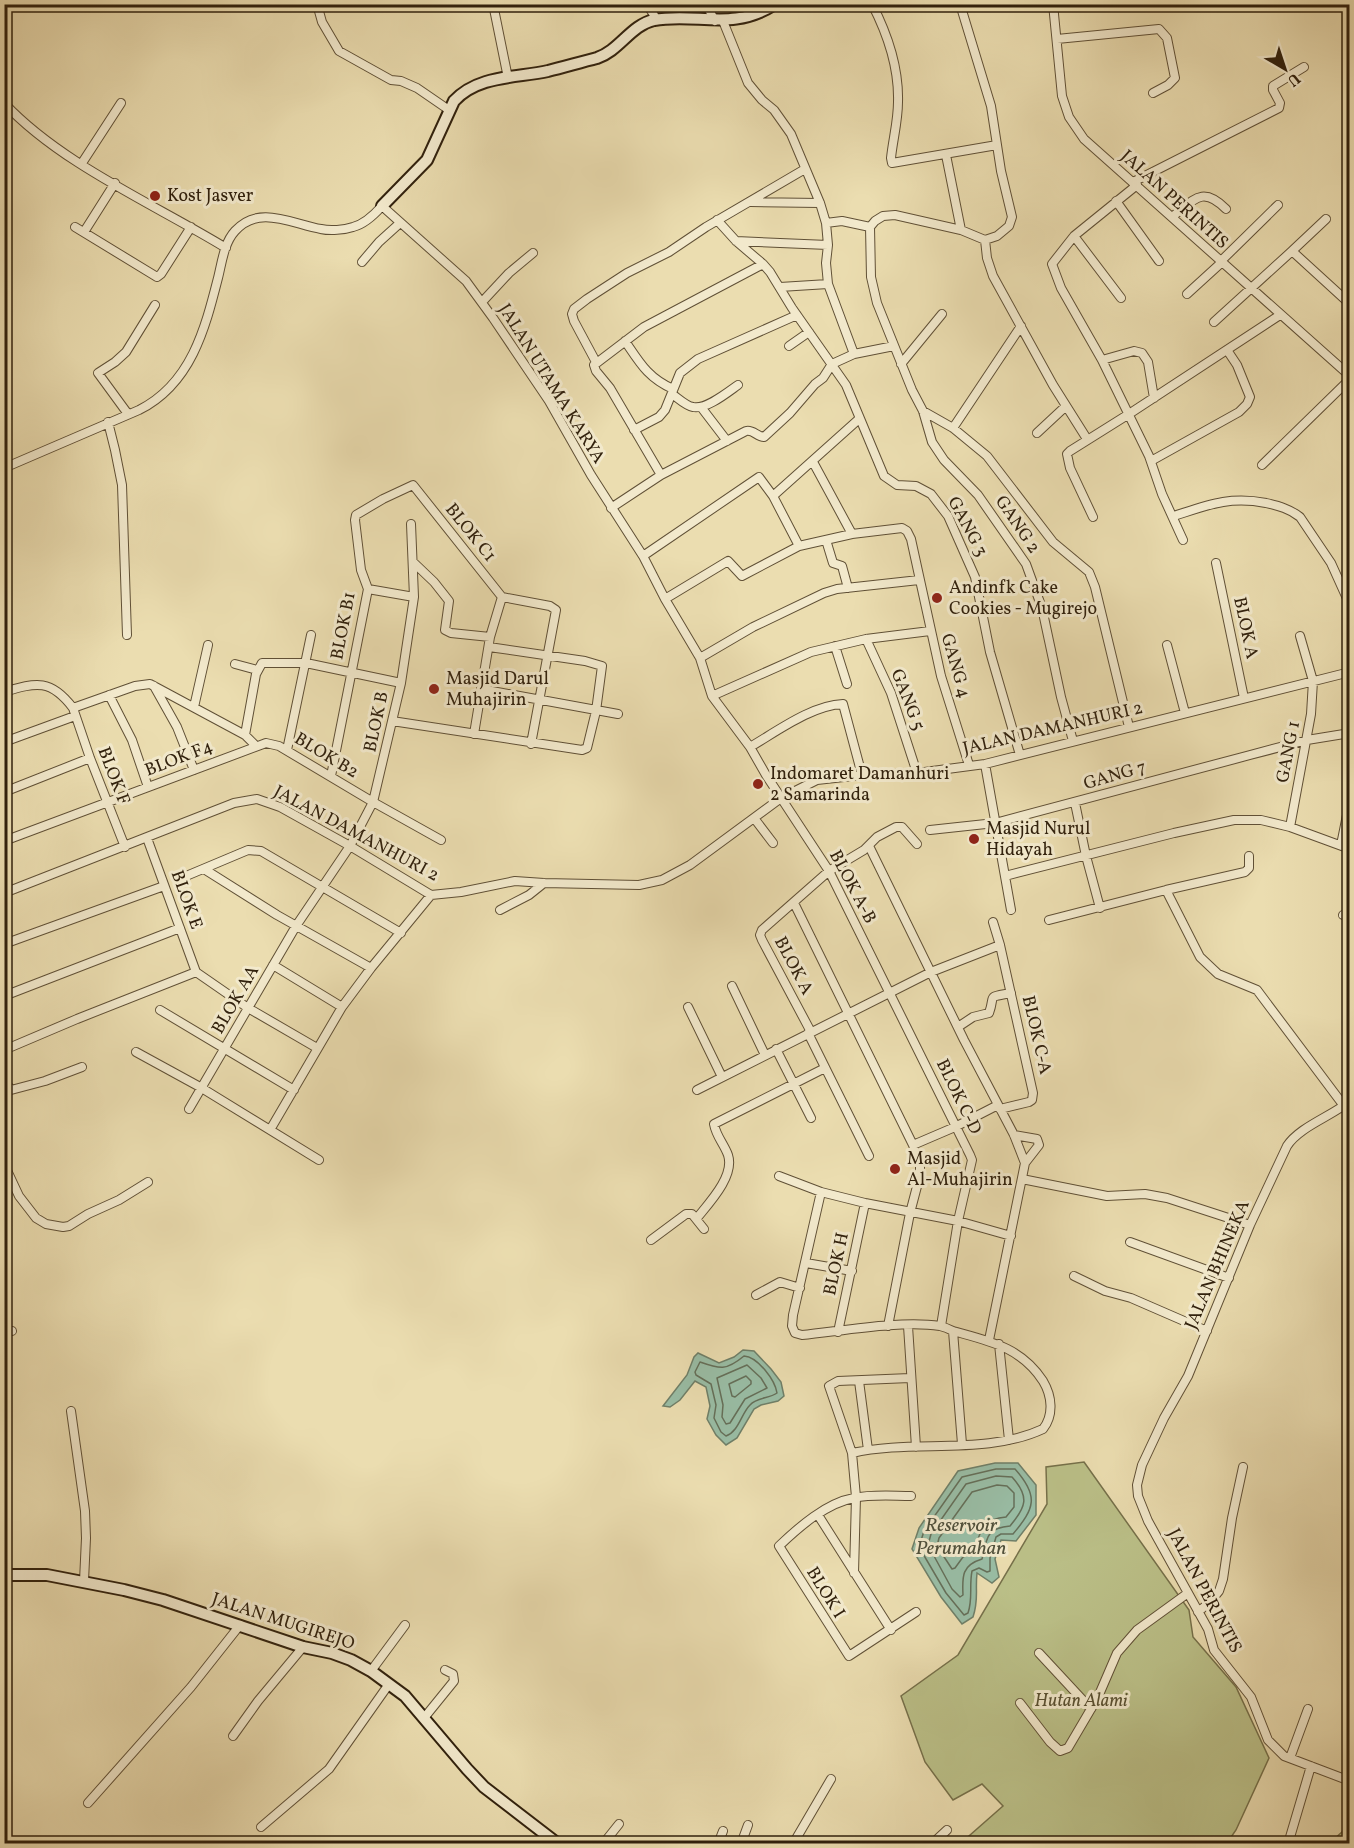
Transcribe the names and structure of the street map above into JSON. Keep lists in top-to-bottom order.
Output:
{
  "streets": {
    "street": [
      "JALAN PERINTIS",
      "JALAN UTAMA KARYA",
      "GANG 2",
      "GANG 3",
      "BLOK C1",
      "BLOK B1",
      "BLOK A",
      "GANG 4",
      "GANG 5",
      "BLOK B",
      "JALAN DAMANHURI 2",
      "GANG 1",
      "BLOK B2",
      "BLOK F4",
      "BLOK F",
      "GANG 7",
      "BLOK A-B",
      "BLOK E",
      "BLOK AA",
      "BLOK C-A",
      "BLOK C-D",
      "BLOK H",
      "JALAN BHINEKA",
      "BLOK I",
      "JALAN MUGIREJO"
    ]
  },
  "crossings": [
    ["JALAN PERINTIS", "JALAN BHINEKA"],
    ["JALAN UTAMA KARYA", "BLOK A-B"],
    ["GANG 2", "JALAN DAMANHURI 2"],
    ["GANG 3", "JALAN DAMANHURI 2"],
    ["BLOK C1", "BLOK B1"],
    ["BLOK B1", "BLOK B2"],
    ["BLOK A", "JALAN DAMANHURI 2"],
    ["BLOK A", "BLOK A-B"],
    ["GANG 4", "JALAN DAMANHURI 2"],
    ["GANG 5", "JALAN DAMANHURI 2"],
    ["BLOK B", "JALAN DAMANHURI 2"],
    ["BLOK B", "BLOK B2"],
    ["JALAN DAMANHURI 2", "GANG 1"],
    ["JALAN DAMANHURI 2", "BLOK F"],
    ["JALAN DAMANHURI 2", "BLOK A-B"],
    ["JALAN DAMANHURI 2", "BLOK E"],
    ["GANG 1", "GANG 7"],
    ["BLOK B2", "BLOK F4"],
    ["BLOK F4", "BLOK F"],
    ["BLOK A-B", "BLOK C-D"]
  ],
  "water": ["Reservoir Perumahan"],
  "parks": ["Hutan Alami"],
  "places": [
    "Kost Jasver",
    "Andinfk Cake Cookies - Mugirejo",
    "Masjid Darul Muhajirin",
    "Indomaret Damanhuri 2 Samarinda",
    "Masjid Nurul Hidayah",
    "Masjid Al-Muhajirin"
  ],
  "north": "bottom right"
}
